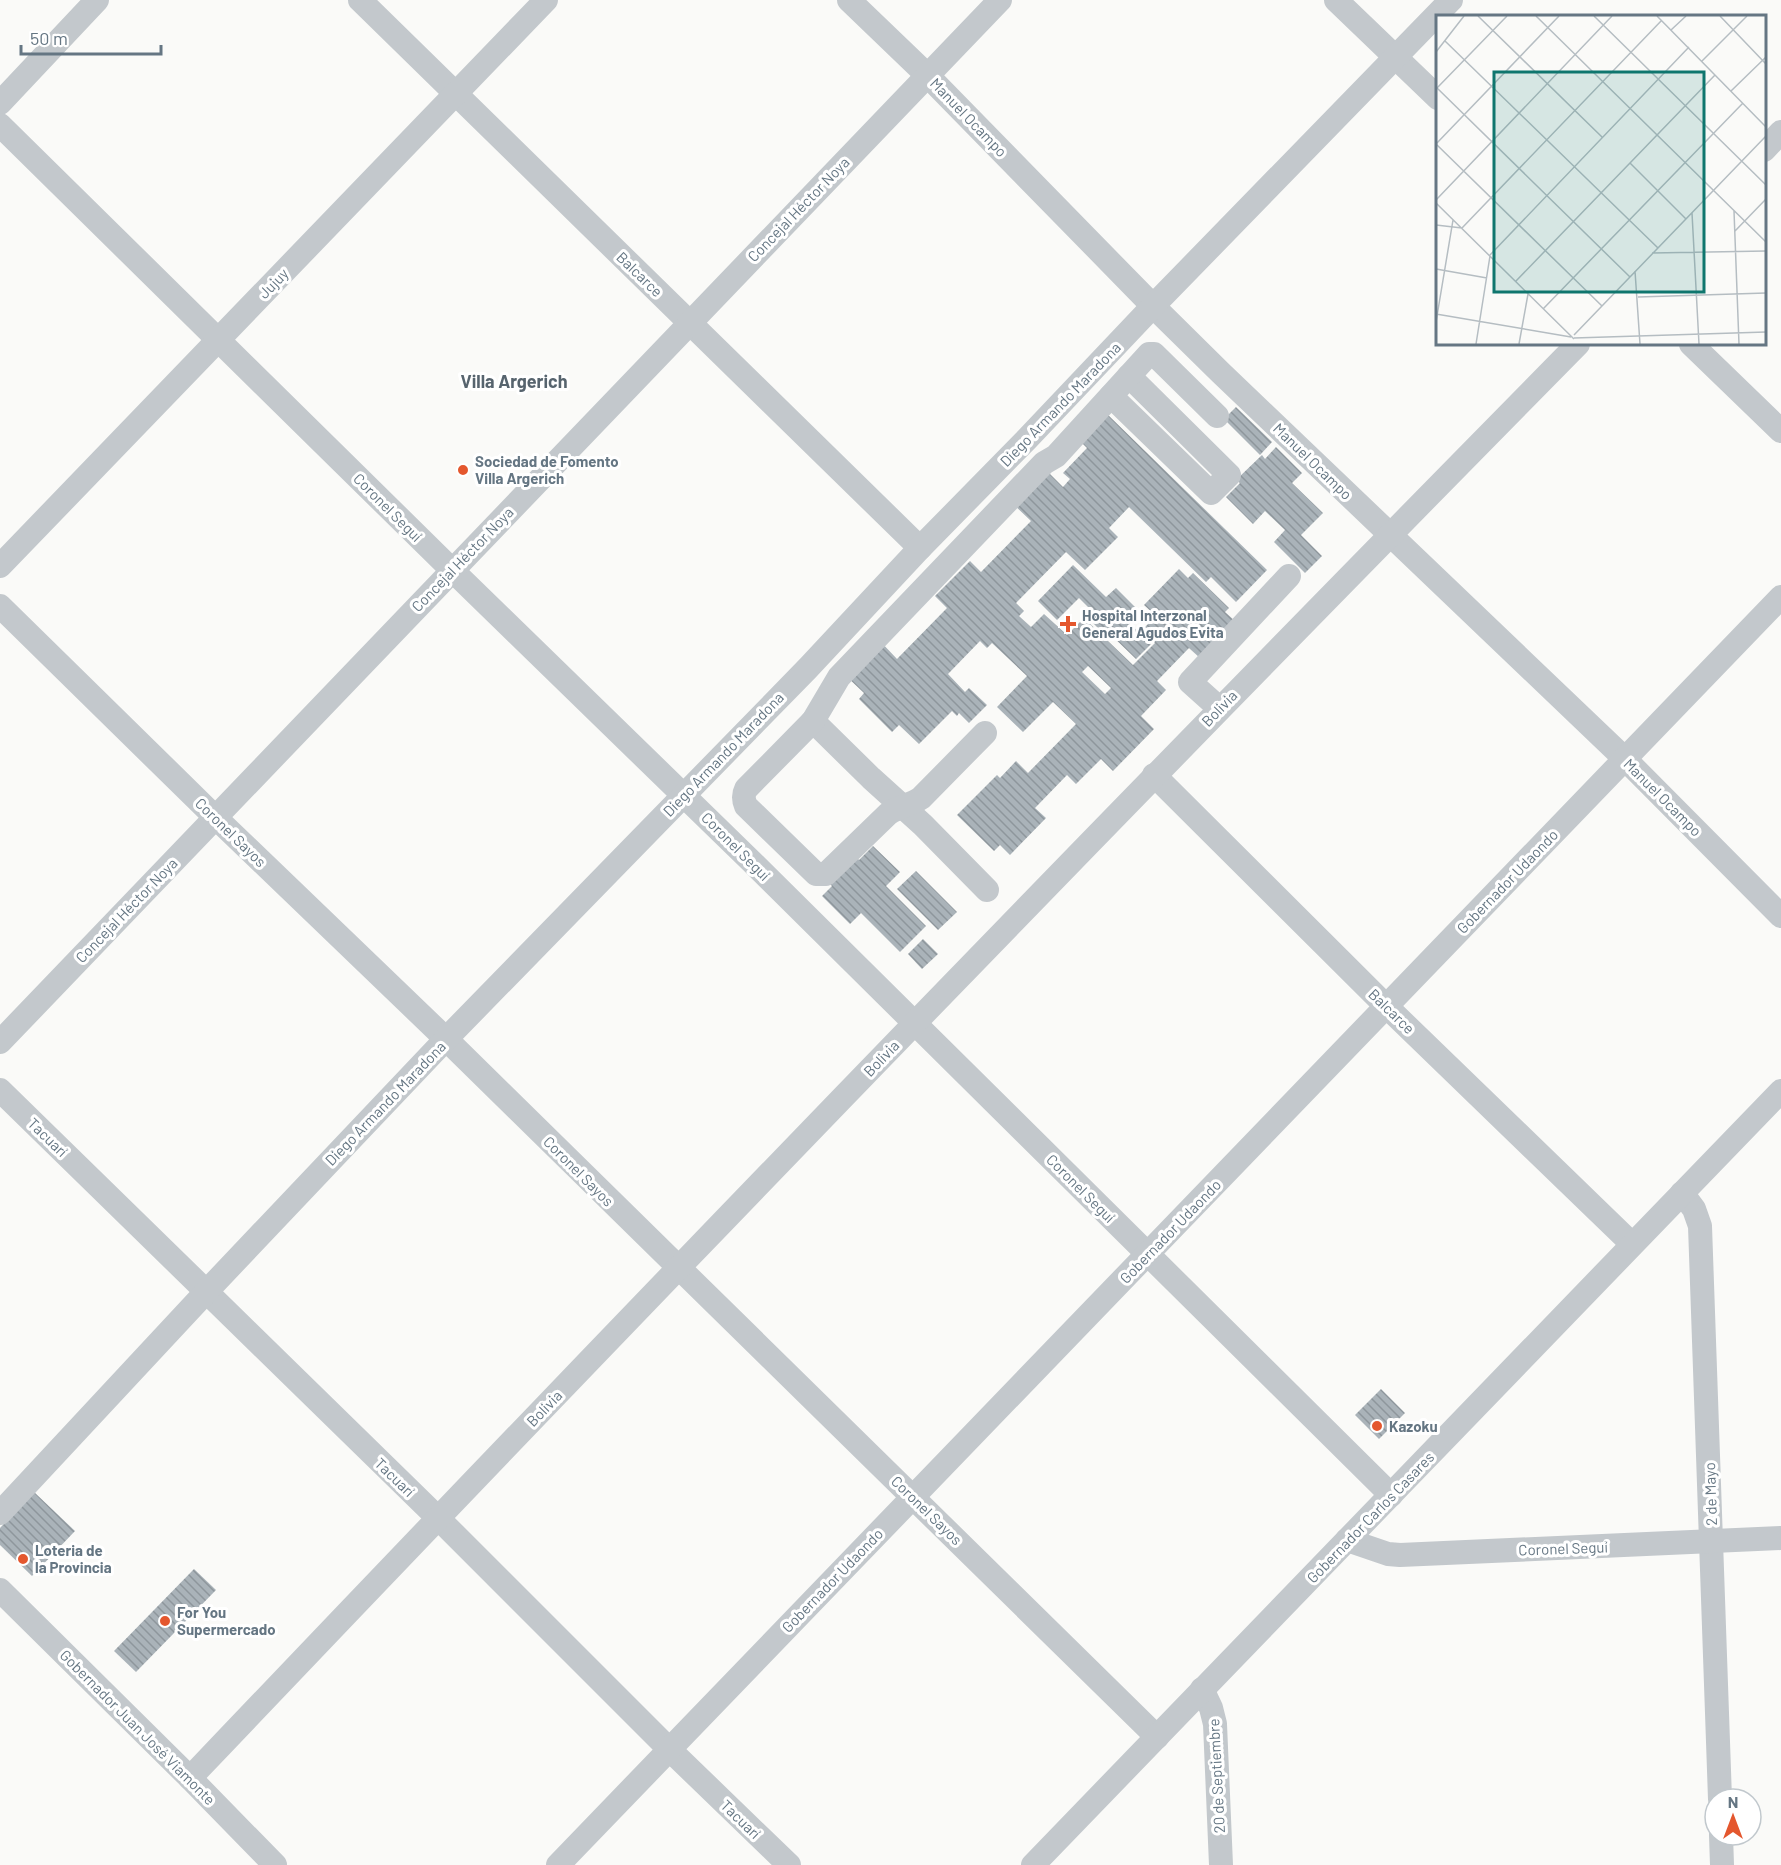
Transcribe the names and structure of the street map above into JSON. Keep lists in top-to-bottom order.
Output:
{
  "streets": {
    "street": [
      "Manuel Ocampo",
      "Concejal Héctor Noya",
      "Balcarce",
      "Jujuy",
      "Diego Armando Maradona",
      "Coronel Seguí",
      "Bolivia",
      "Coronel Sayos",
      "Gobernador Udaondo",
      "Tacuarí",
      "2 de Mayo",
      "Gobernador Carlos Casares",
      "Gobernador Juan José Viamonte",
      "20 de Septiembre"
    ]
  },
  "crossings": [
    ["Manuel Ocampo", "Concejal Héctor Noya"],
    ["Manuel Ocampo", "Diego Armando Maradona"],
    ["Manuel Ocampo", "Bolivia"],
    ["Manuel Ocampo", "Gobernador Udaondo"],
    ["Concejal Héctor Noya", "Balcarce"],
    ["Concejal Héctor Noya", "Coronel Seguí"],
    ["Concejal Héctor Noya", "Coronel Sayos"],
    ["Balcarce", "Jujuy"],
    ["Balcarce", "Diego Armando Maradona"],
    ["Balcarce", "Bolivia"],
    ["Balcarce", "Gobernador Udaondo"],
    ["Balcarce", "Gobernador Carlos Casares"],
    ["Jujuy", "Coronel Seguí"],
    ["Diego Armando Maradona", "Coronel Seguí"],
    ["Diego Armando Maradona", "Coronel Sayos"],
    ["Diego Armando Maradona", "Tacuarí"],
    ["Coronel Seguí", "Bolivia"],
    ["Coronel Seguí", "Gobernador Udaondo"],
    ["Coronel Seguí", "2 de Mayo"],
    ["Coronel Seguí", "Gobernador Carlos Casares"],
    ["Bolivia", "Coronel Sayos"],
    ["Bolivia", "Tacuarí"],
    ["Bolivia", "Gobernador Juan José Viamonte"],
    ["Coronel Sayos", "Gobernador Udaondo"],
    ["Coronel Sayos", "Gobernador Carlos Casares"],
    ["Gobernador Udaondo", "Tacuarí"],
    ["2 de Mayo", "Gobernador Carlos Casares"],
    ["Gobernador Carlos Casares", "20 de Septiembre"]
  ],
  "districts": ["Villa Argerich"],
  "places": {
    "other": [
      "Sociedad de Fomento Villa Argerich",
      "Kazoku",
      "Loteria de la Provincia",
      "For You Supermercado"
    ],
    "health": ["Hospital Interzonal General Agudos Evita"]
  },
  "scale_bar": "50 m",
  "north": "top"
}
